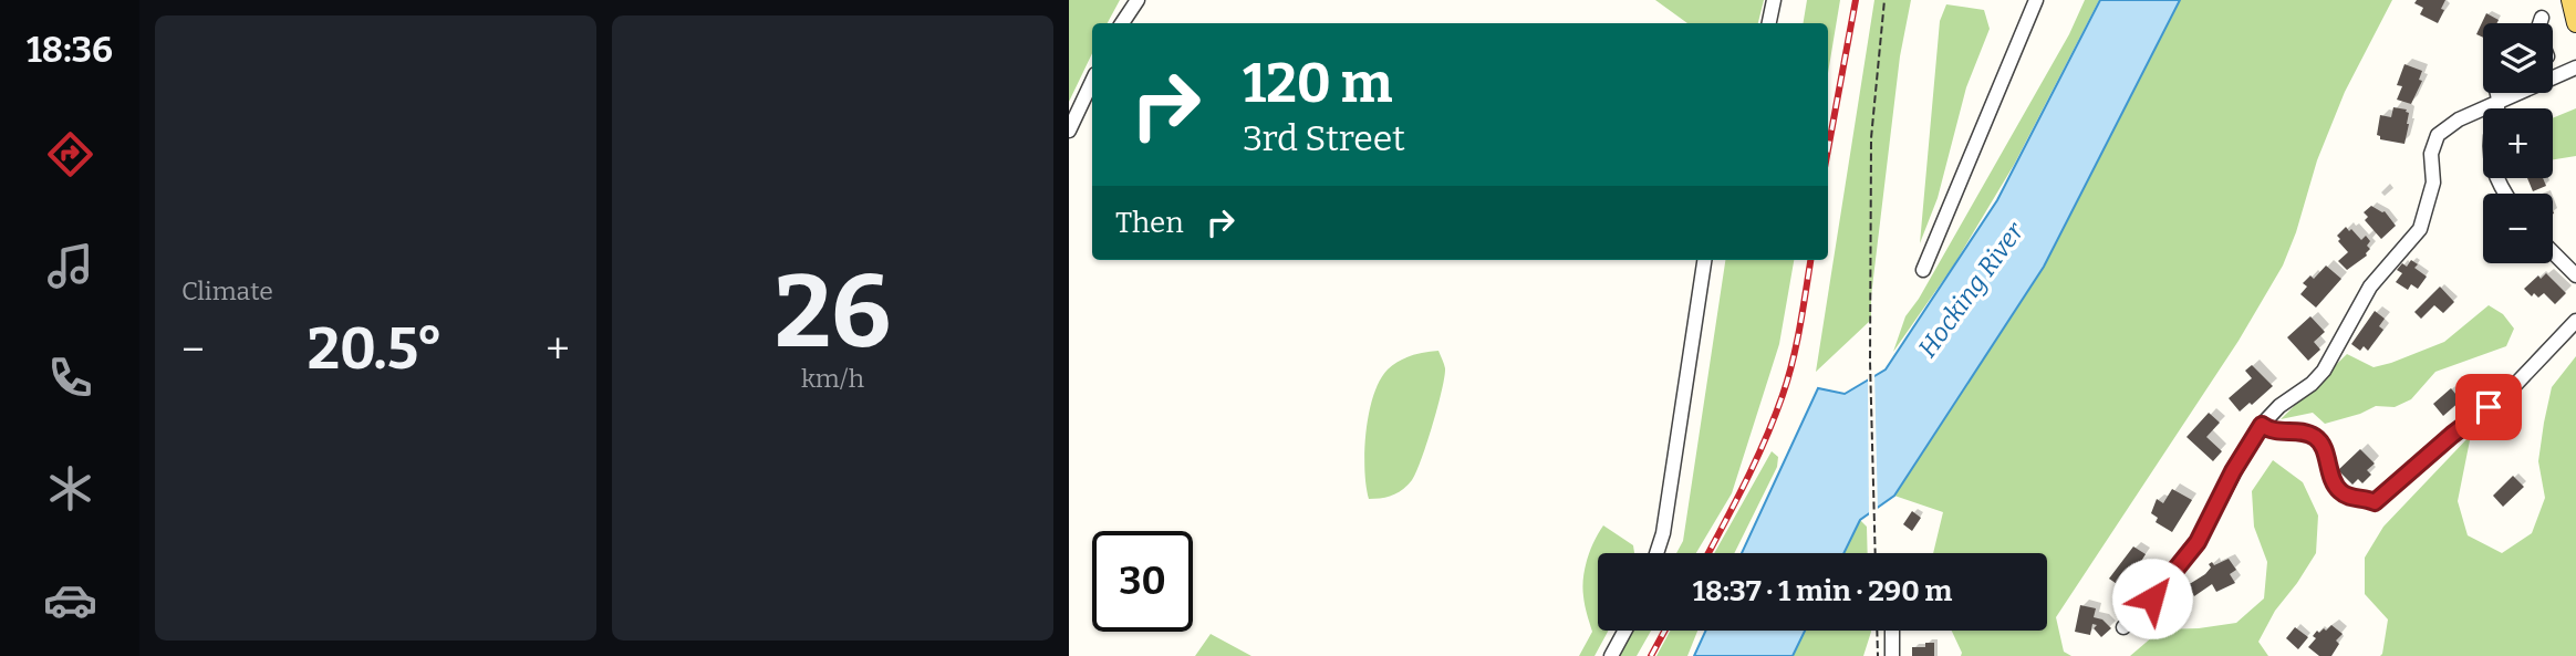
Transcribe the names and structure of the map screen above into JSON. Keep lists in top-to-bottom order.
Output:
{
  "water": ["Hocking River"],
  "page": {
    "tabs": "18:36",
    "tile": [
      "Climate",
      ["26", "km/h"]
    ],
    "map_buttons": ["+", "−"],
    "turn": ["120 m", "3rd Street"],
    "then": "Then",
    "heat": ["−", "20.5°", "+"],
    "limit": "30",
    "trip": "18:37 · 1 min · 290 m"
  }
}
